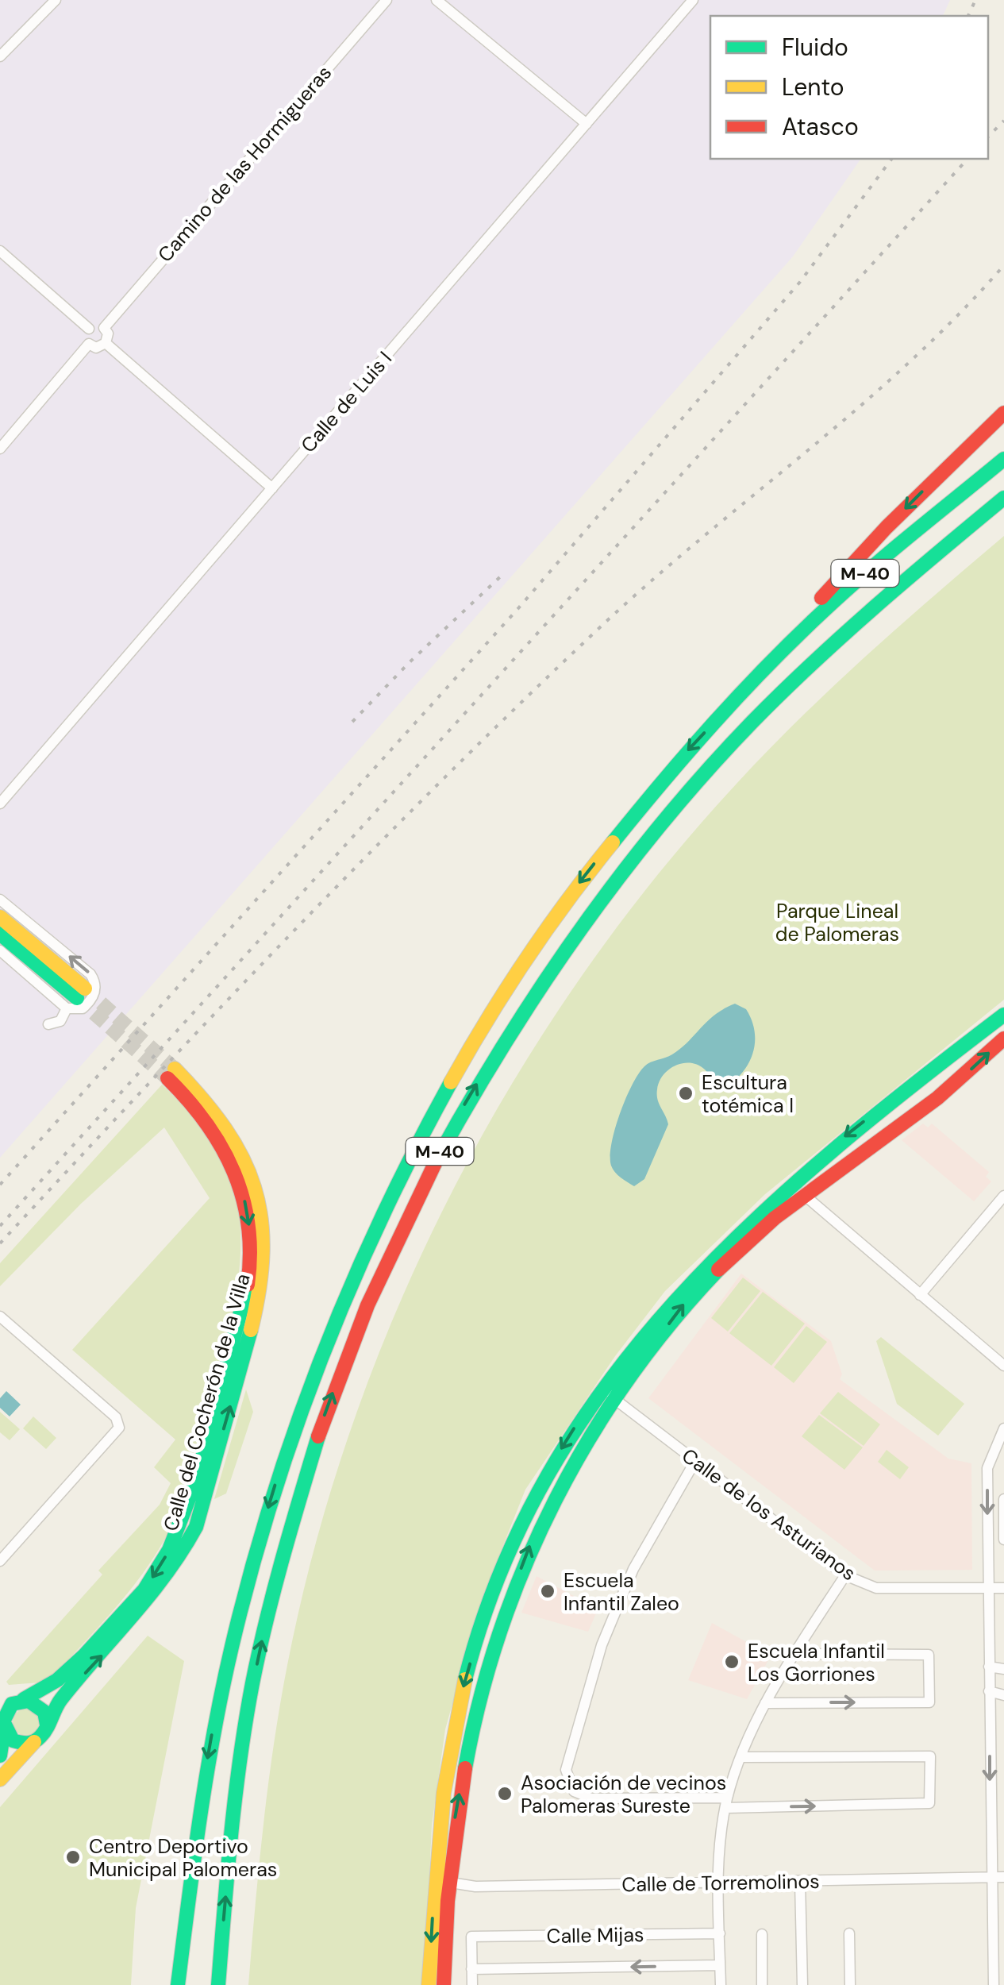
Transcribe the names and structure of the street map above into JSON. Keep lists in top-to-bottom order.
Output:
{
  "streets": {
    "main road": ["M-40", "Calle del Cocherón de la Villa"],
    "street": [
      "Camino de las Hormigueras",
      "Calle de Luis I",
      "Calle de los Asturianos",
      "Calle de Torremolinos",
      "Calle Mijas"
    ]
  },
  "parks": ["Parque Lineal de Palomeras"],
  "places": [
    "Escultura totémica I",
    "Escuela Infantil Zaleo",
    "Escuela Infantil Los Gorriones",
    "Asociación de vecinos Palomeras Sureste",
    "Centro Deportivo Municipal Palomeras"
  ],
  "legend": ["Fluido", "Lento", "Atasco"]
}
